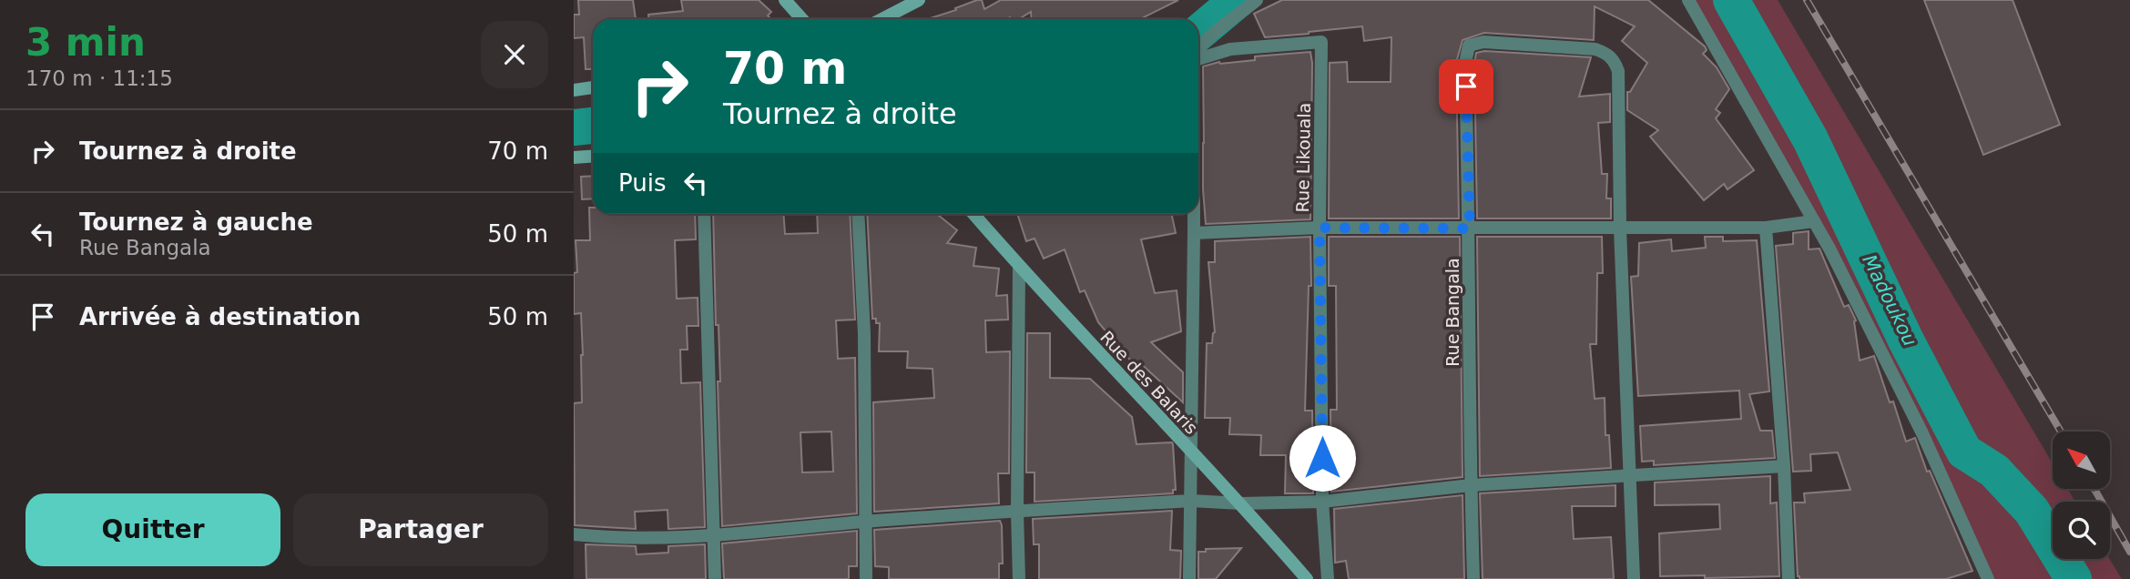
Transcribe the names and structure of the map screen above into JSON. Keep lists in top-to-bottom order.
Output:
{
  "streets": {
    "main road": ["Rue des Balaris"],
    "street": ["Rue Likouala", "Rue Bangala"]
  },
  "water": ["Madoukou"],
  "north": "top left",
  "page": {
    "heading": ["3 min", "170 m · 11:15"],
    "turn": ["70 m", "Tournez à droite"],
    "list": [
      {
        "name": "Tournez à droite",
        "value": "70 m"
      },
      {
        "name": "Tournez à gauche",
        "note": "Rue Bangala",
        "value": "50 m"
      },
      {
        "name": "Arrivée à destination",
        "value": "50 m"
      }
    ],
    "then": "Puis",
    "buttons": ["Quitter", "Partager"]
  }
}
